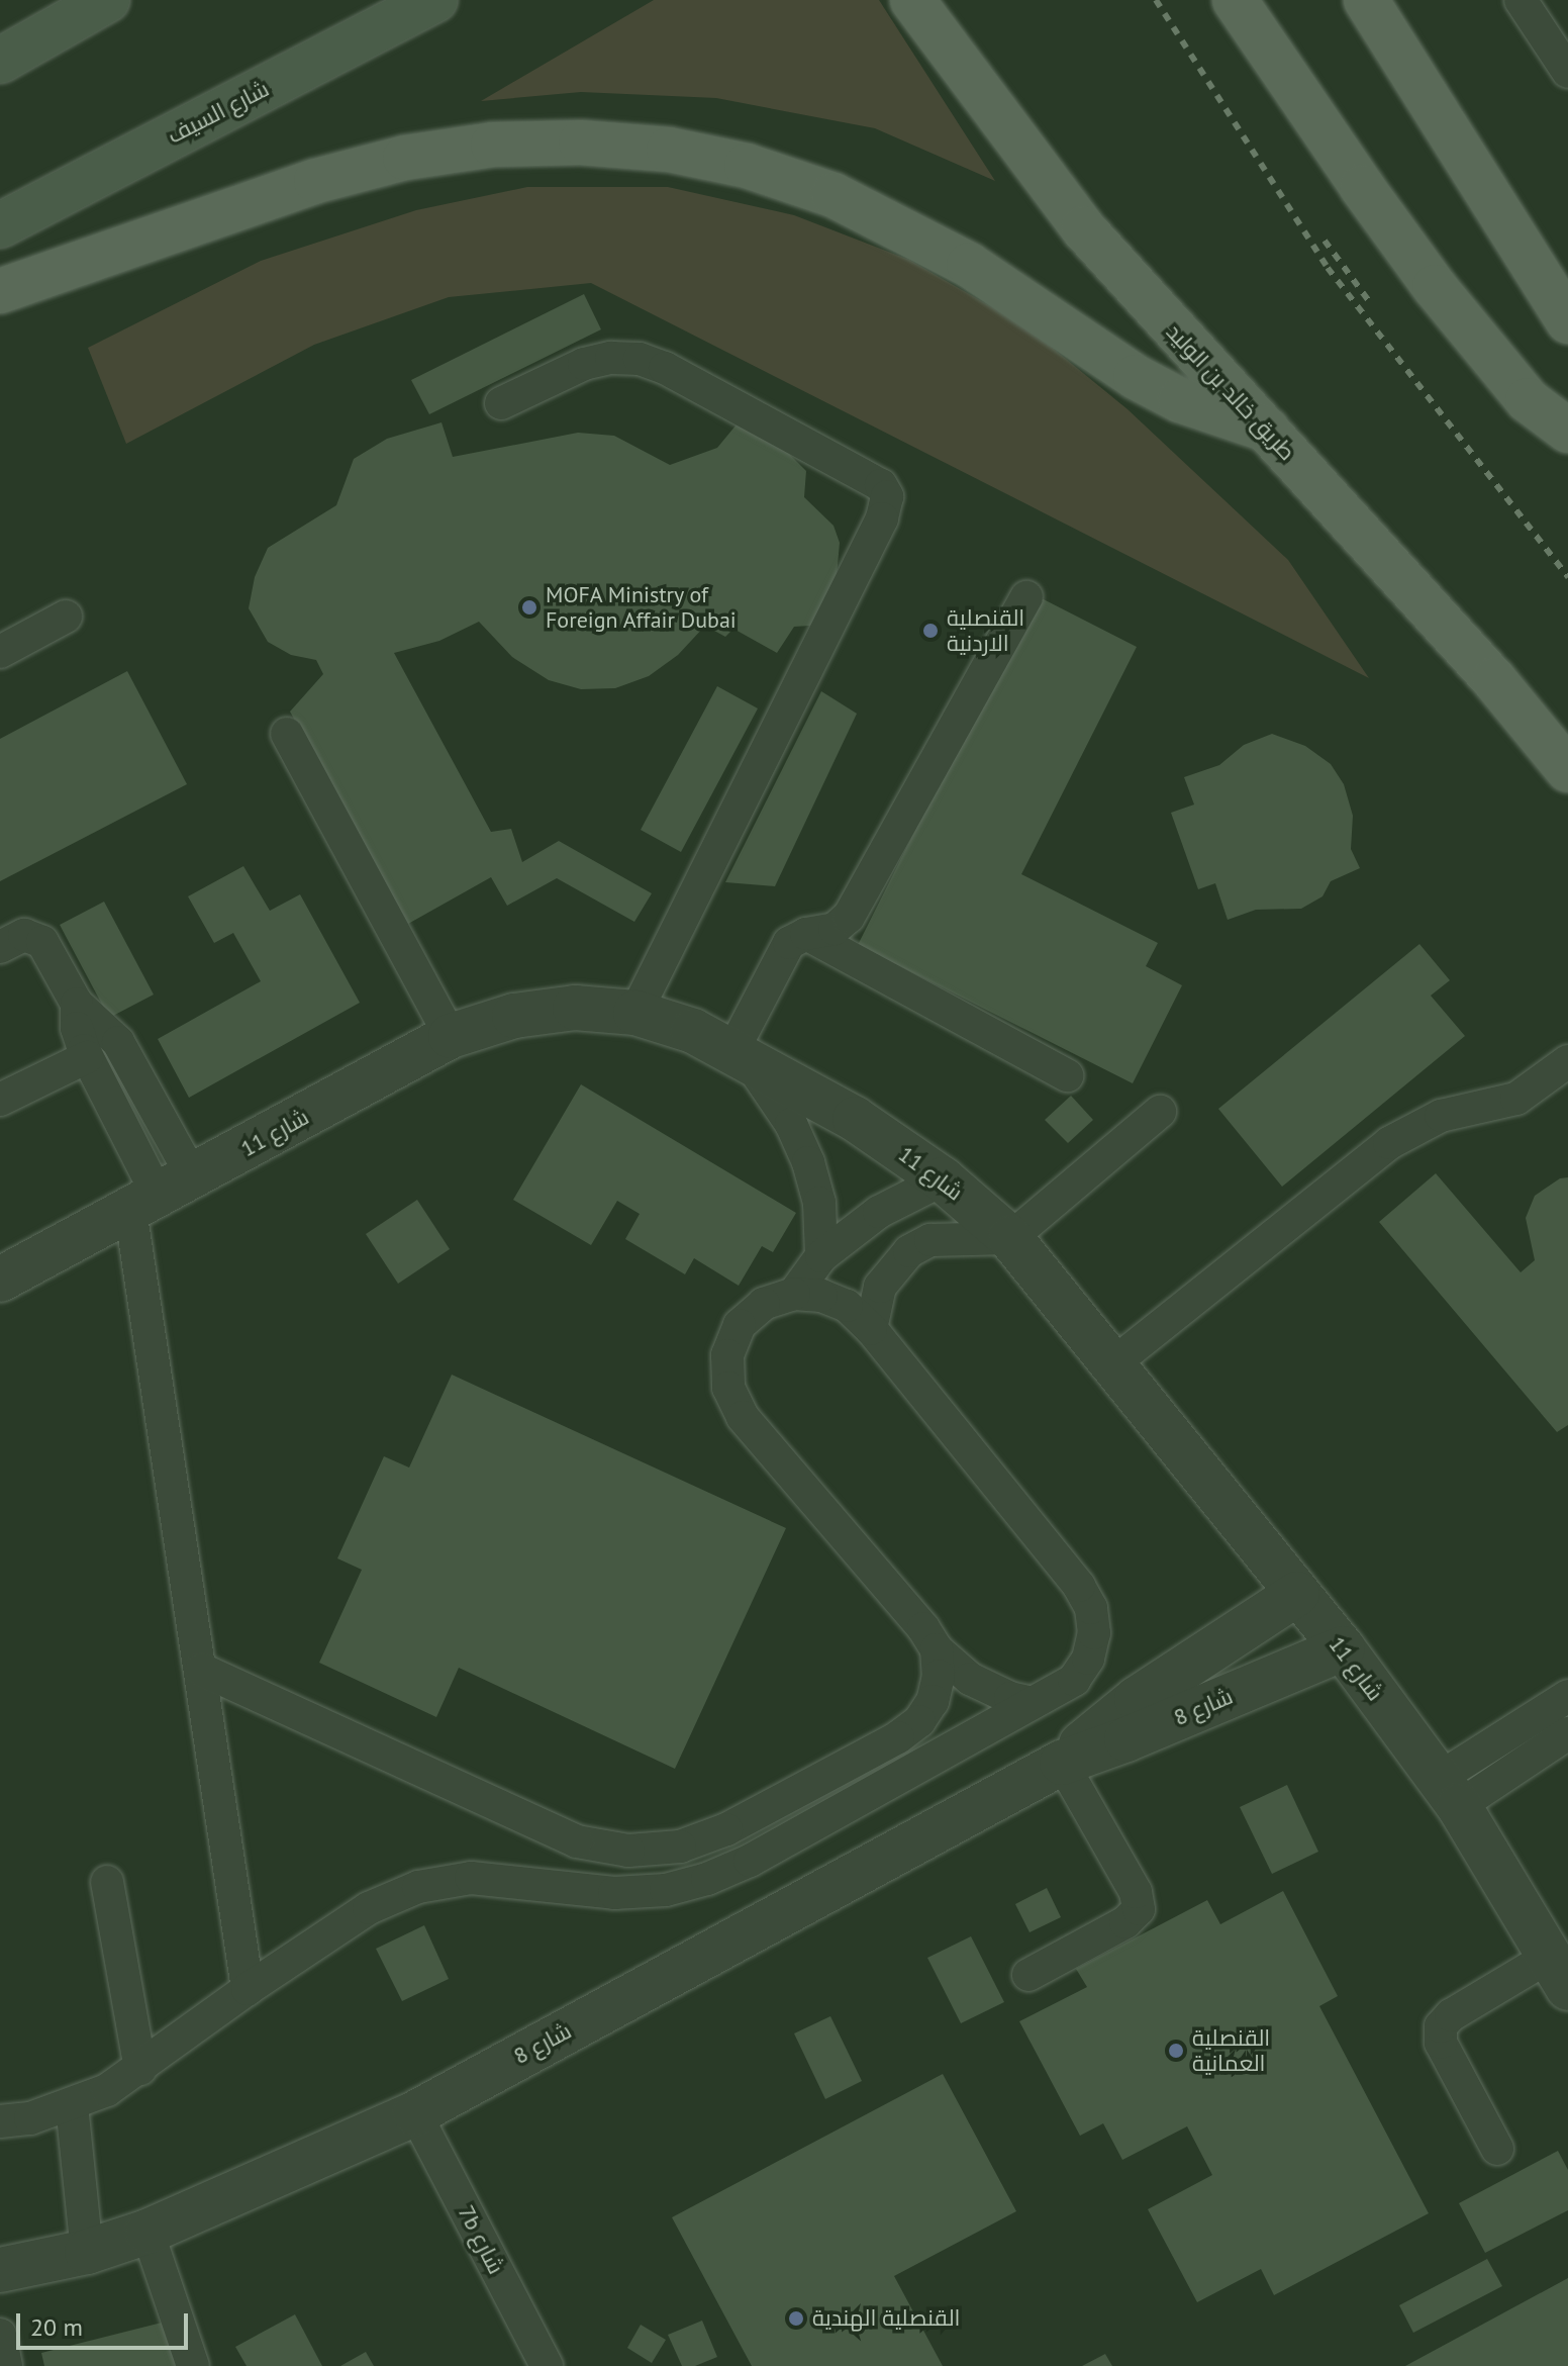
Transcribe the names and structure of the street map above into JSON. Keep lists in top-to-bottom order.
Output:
{
  "streets": {
    "main road": ["شارع السيف", "طريق خالد بن الوليد"],
    "street": ["شارع 11", "شارع 8"],
    "lane": ["7b شارع"]
  },
  "crossings": [
    ["شارع 11", "شارع 8"],
    ["شارع 8", "7b شارع"]
  ],
  "places": [
    "MOFA Ministry of Foreign Affair Dubai",
    "القنصلية الاردنية",
    "القنصلية العمانية",
    "القنصلية الهندية"
  ],
  "scale_bar": "20 m"
}
